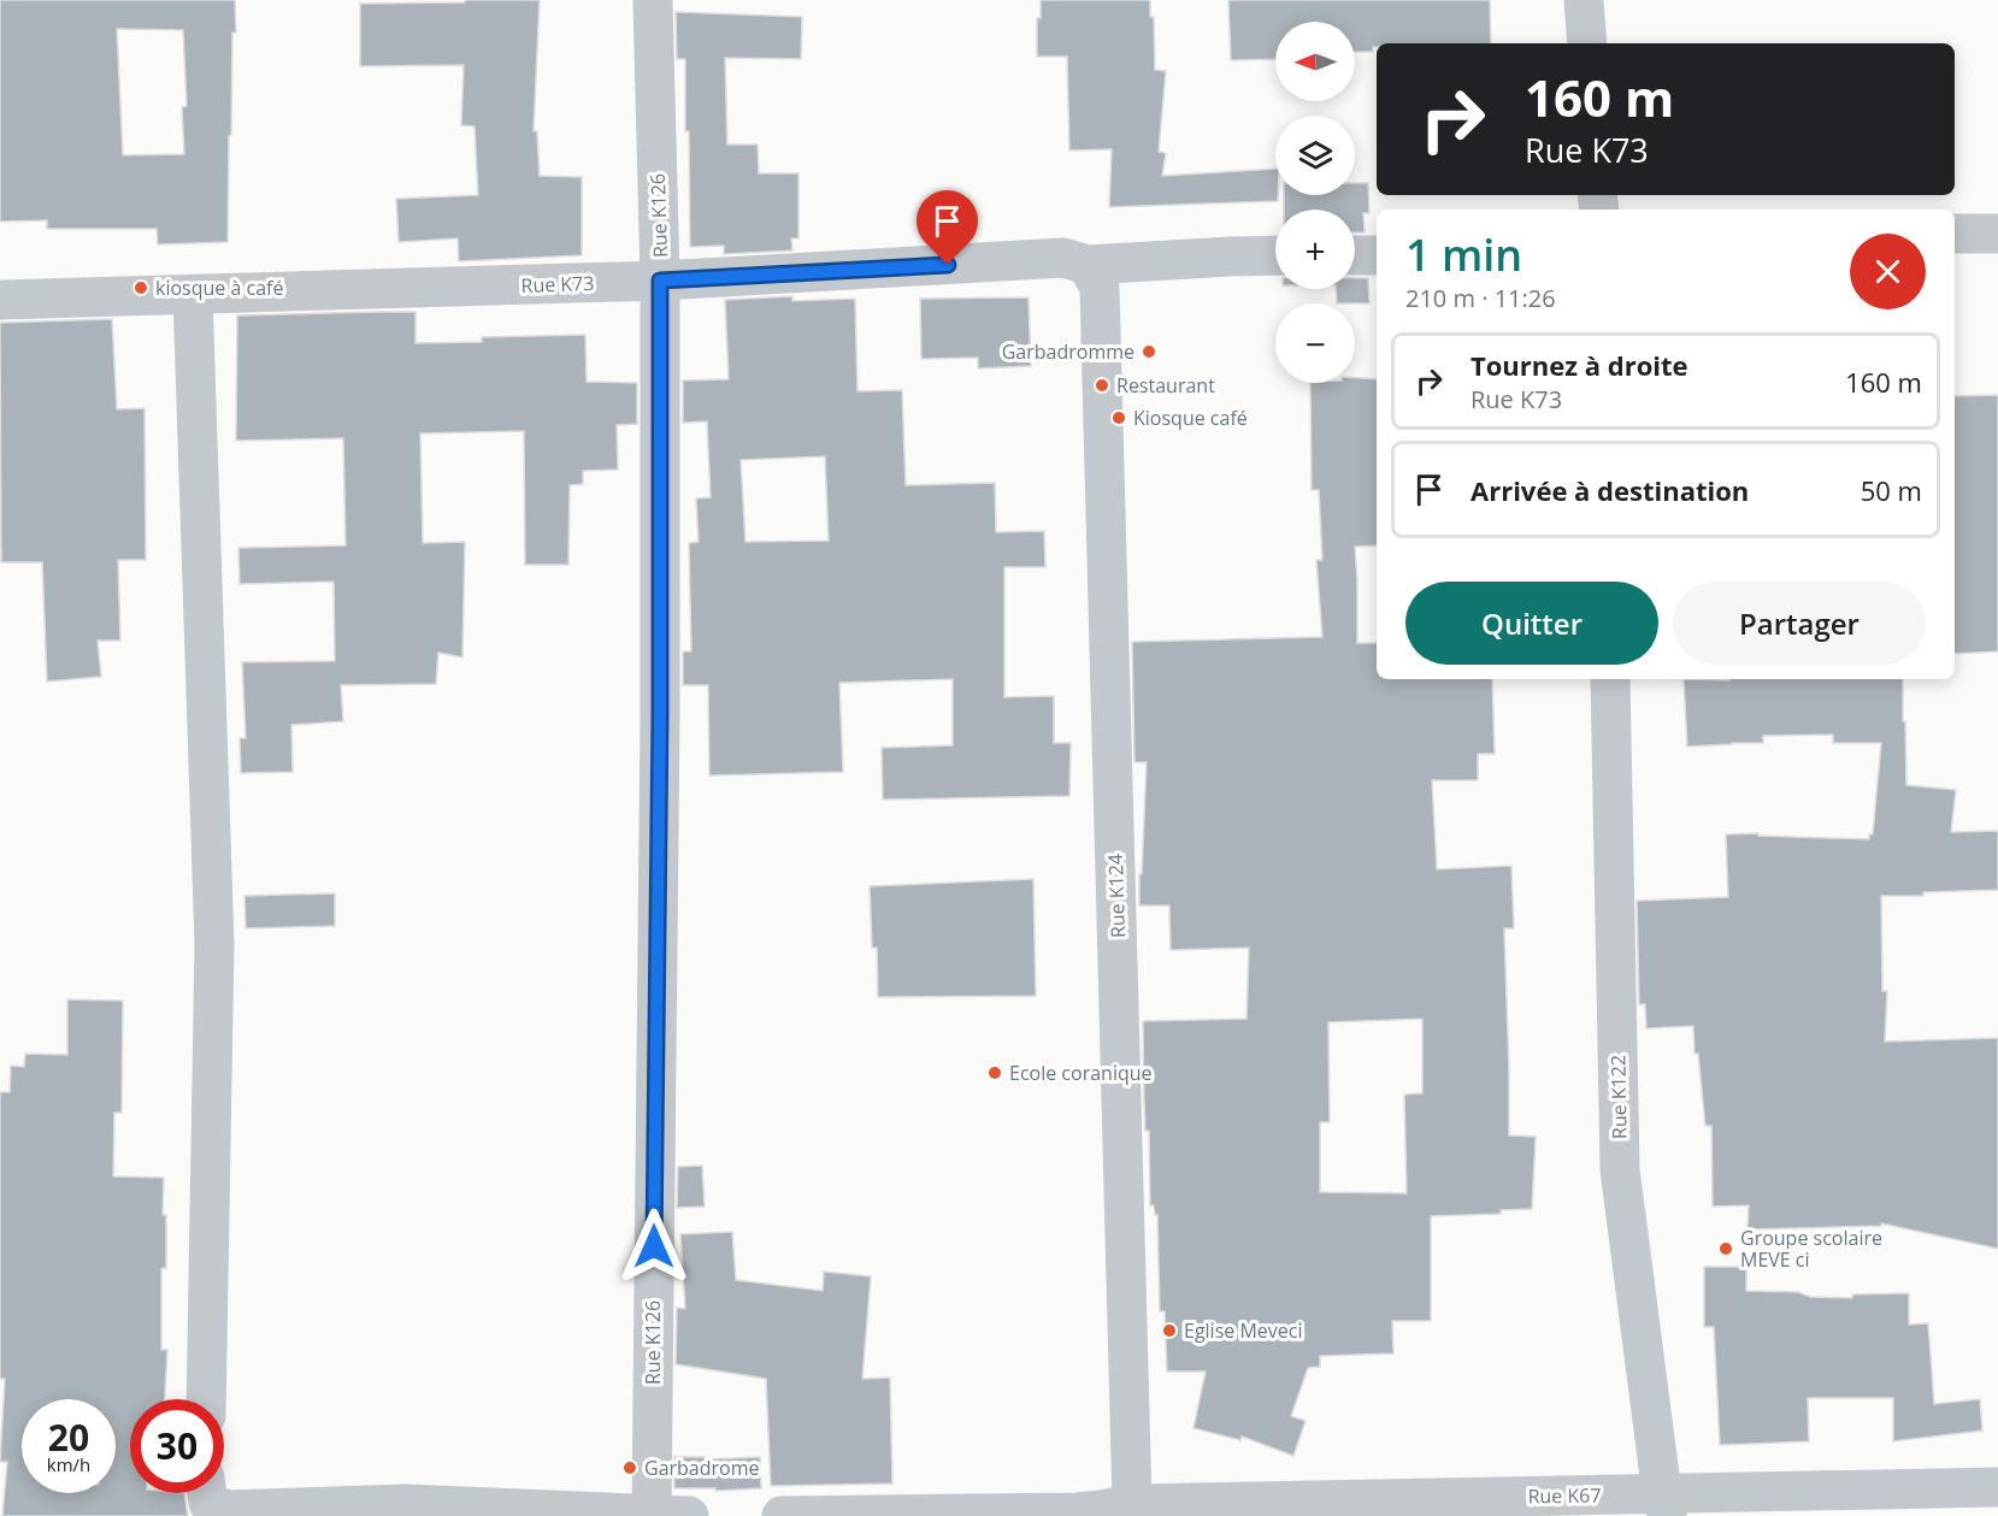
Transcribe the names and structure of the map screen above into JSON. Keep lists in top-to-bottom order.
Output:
{
  "streets": {
    "street": [
      "Rue K126",
      "Rue K73",
      "Rue K124",
      "Rue K122",
      "Rue K67"
    ]
  },
  "crossings": [
    ["Rue K126", "Rue K73"],
    ["Rue K73", "Rue K124"],
    ["Rue K124", "Rue K67"],
    ["Rue K122", "Rue K67"]
  ],
  "places": [
    "kiosque à café",
    "Garbadromme",
    "Restaurant",
    "Kiosque café",
    "Ecole coranique",
    "Groupe scolaire MEVE ci",
    "Eglise Meveci",
    "Garbadrome"
  ],
  "north": "left",
  "page": {
    "map_buttons": ["+", "−"],
    "turn": ["160 m", "Rue K73"],
    "heading": ["1 min", "210 m · 11:26"],
    "list": [
      {
        "name": "Tournez à droite",
        "note": "Rue K73",
        "value": "160 m"
      },
      {
        "name": "Arrivée à destination",
        "value": "50 m"
      }
    ],
    "buttons": ["Quitter", "Partager"],
    "speed": "20 km/h",
    "limit": "30"
  }
}
